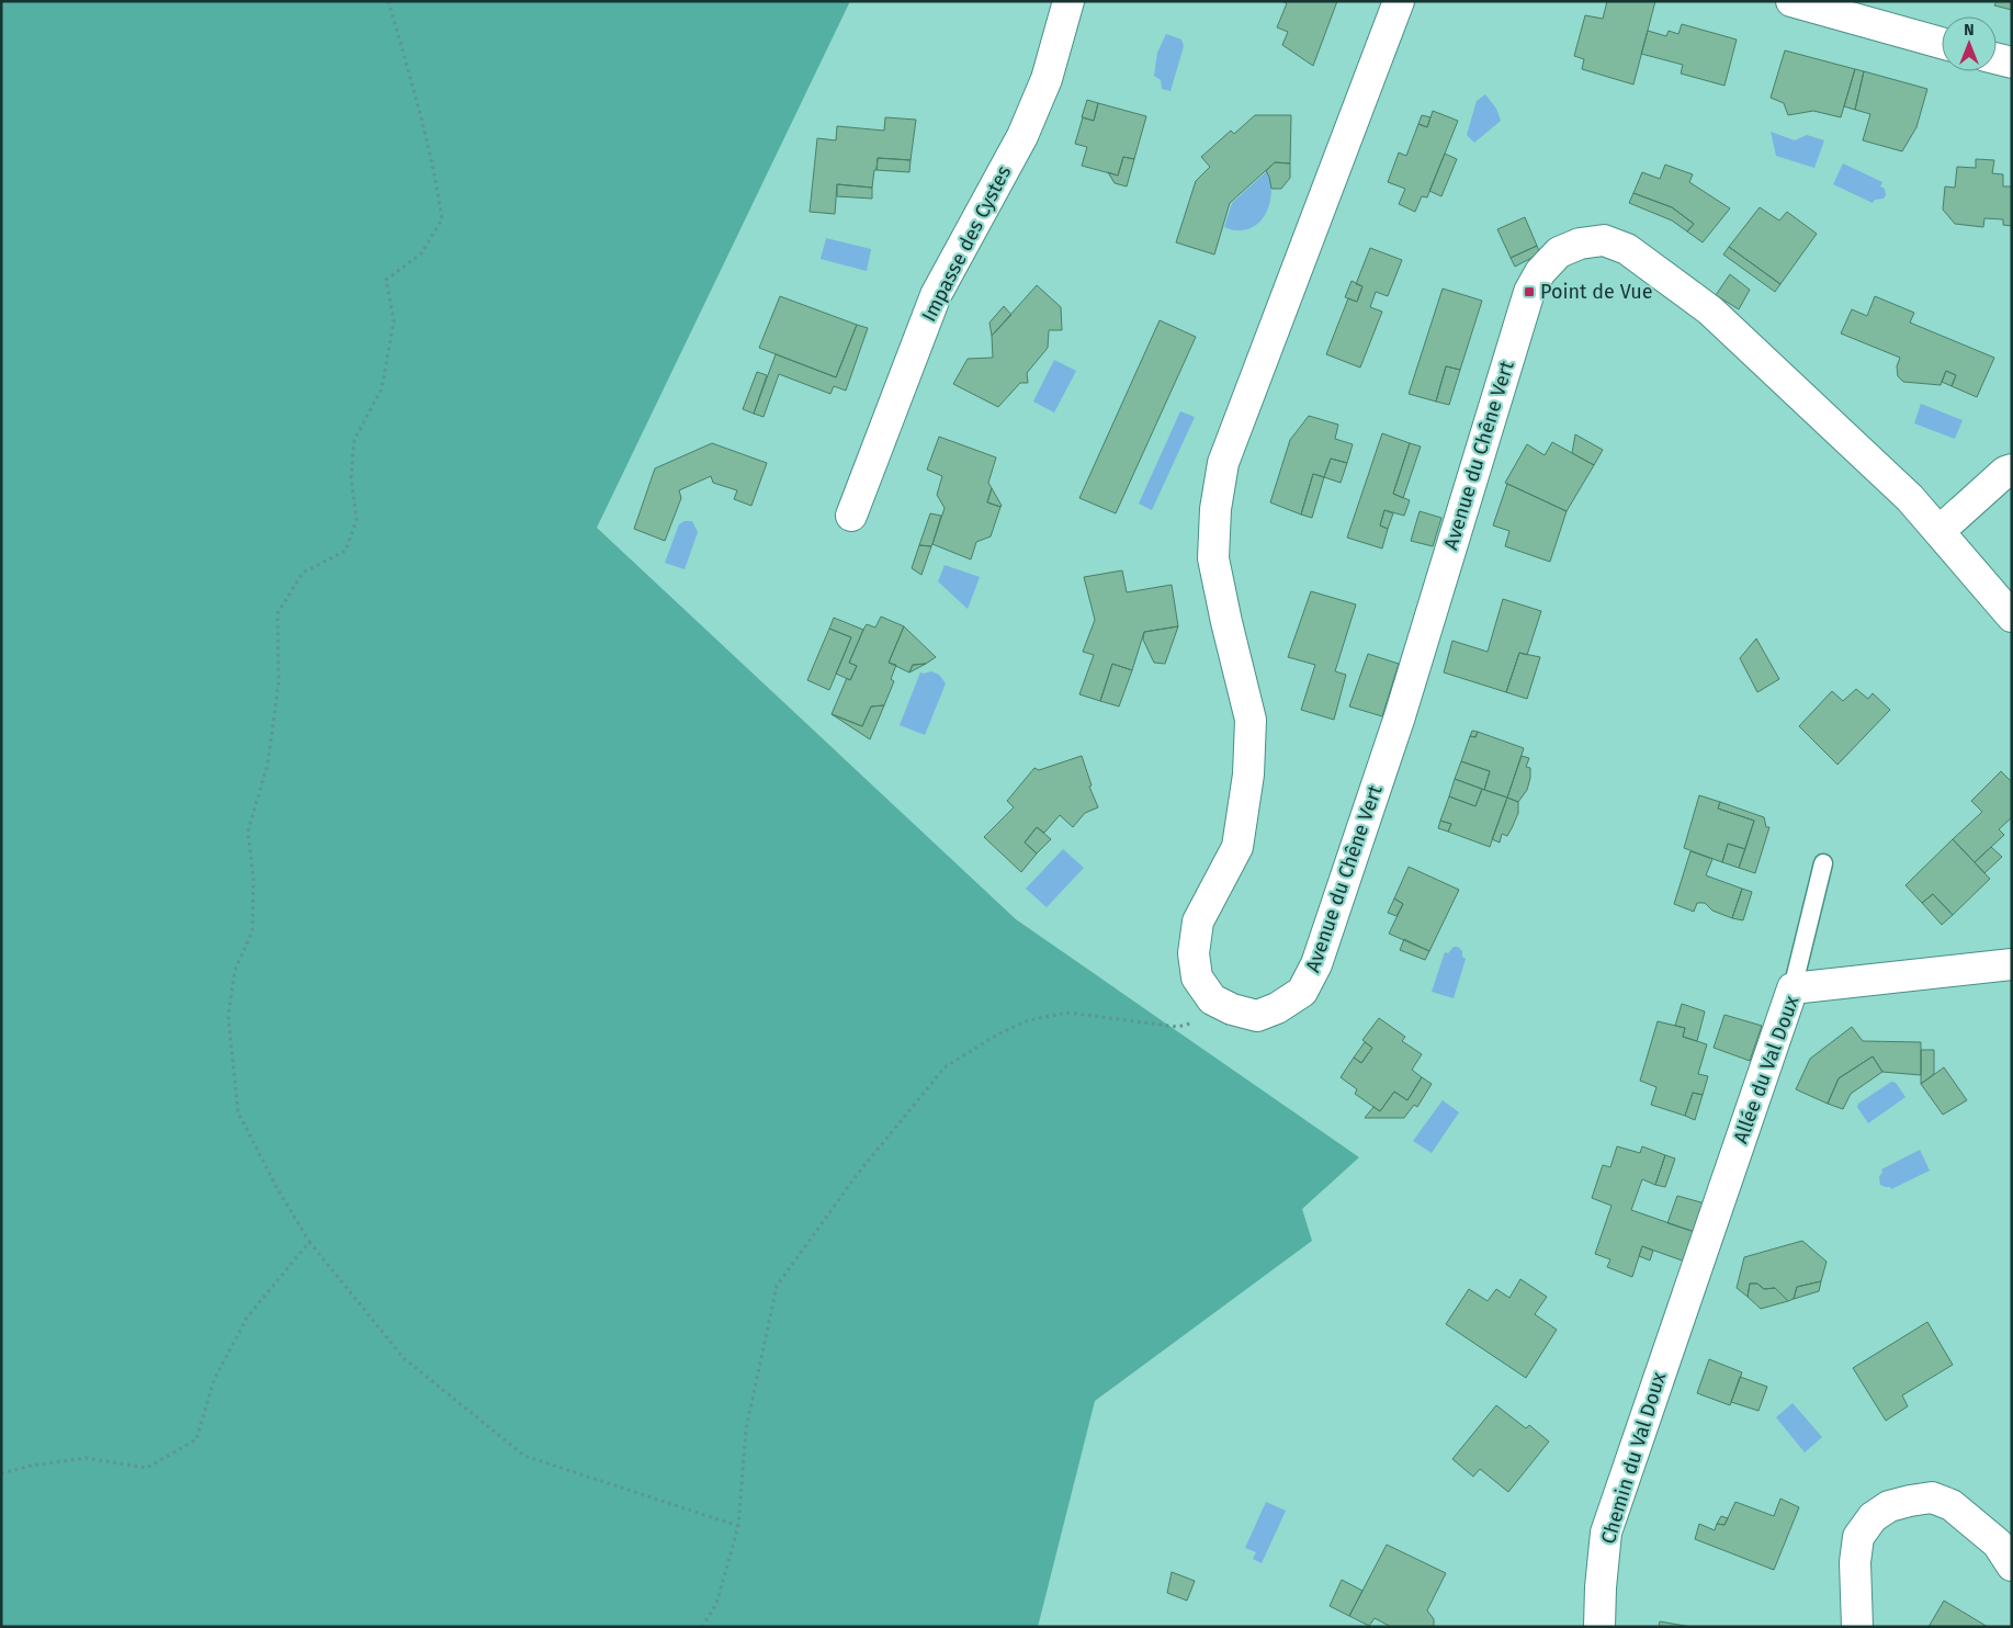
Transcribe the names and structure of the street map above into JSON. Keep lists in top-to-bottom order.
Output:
{
  "streets": {
    "street": [
      "Impasse des Cystes",
      "Avenue du Chêne Vert",
      "Allée du Val Doux",
      "Chemin du Val Doux"
    ]
  },
  "crossings": [
    ["Allée du Val Doux", "Chemin du Val Doux"]
  ],
  "places": {
    "transit": ["Point de Vue"]
  },
  "north": "top"
}
